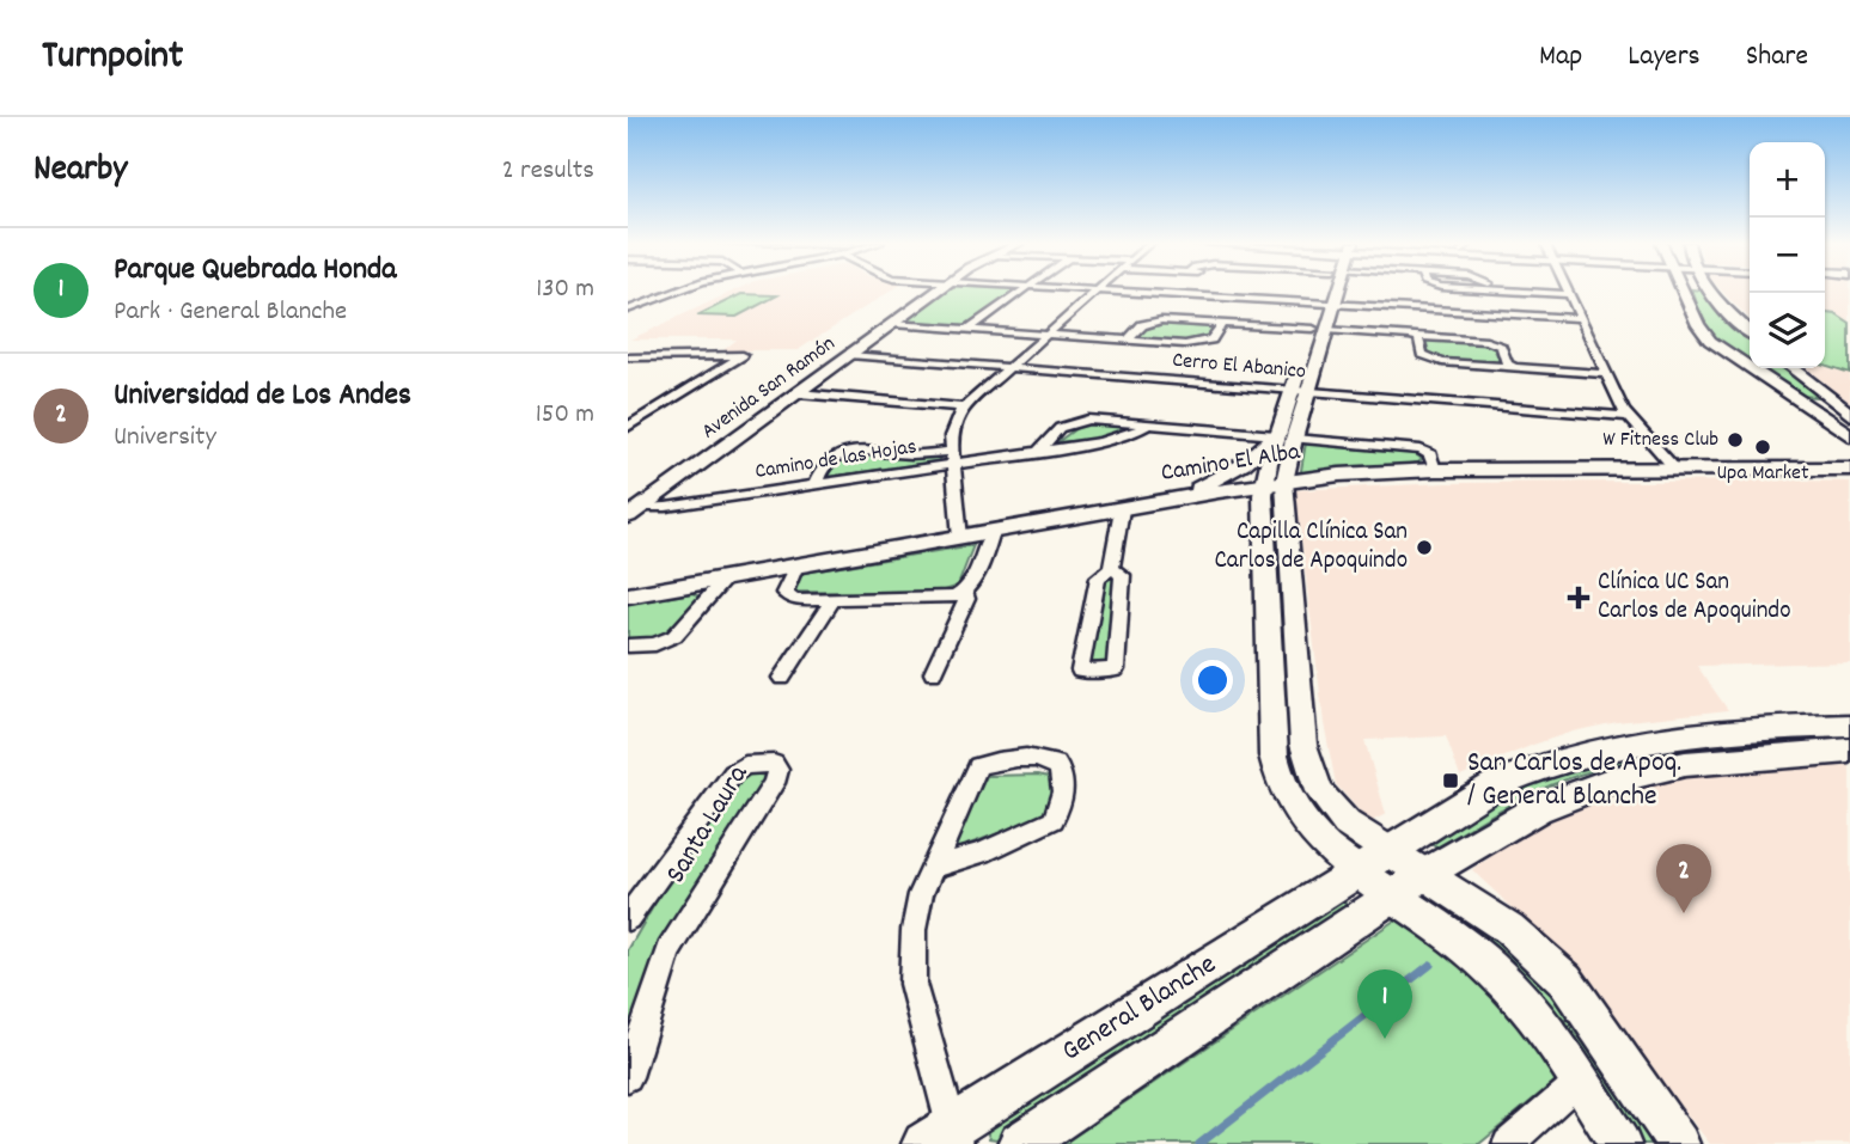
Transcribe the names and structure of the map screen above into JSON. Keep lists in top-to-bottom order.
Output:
{
  "streets": {
    "main road": ["Camino El Alba", "General Blanche"],
    "street": [
      "Cerro El Abanico",
      "Avenida San Ramón",
      "Camino de las Hojas",
      "Santa Laura"
    ]
  },
  "crossings": [
    ["Cerro El Abanico", "Avenida San Ramón"],
    ["Avenida San Ramón", "Camino de las Hojas"],
    ["Camino de las Hojas", "Camino El Alba"]
  ],
  "places": {
    "other": ["W Fitness Club", "Upa Market", "Capilla Clínica San Carlos de Apoquindo"],
    "health": ["Clínica UC San Carlos de Apoquindo"],
    "transit": ["San Carlos de Apoq. / General Blanche"]
  },
  "page": {
    "header": "Turnpoint",
    "nav": ["Map", "Layers", "Share"],
    "heading": ["Nearby", "2 results"],
    "map_buttons": ["+", "−"],
    "list": [
      {
        "mark": "1",
        "name": "Parque Quebrada Honda",
        "note": "Park · General Blanche",
        "value": "130 m"
      },
      {
        "mark": "2",
        "name": "Universidad de Los Andes",
        "note": "University",
        "value": "150 m"
      }
    ],
    "pins": ["2", "1"]
  }
}
